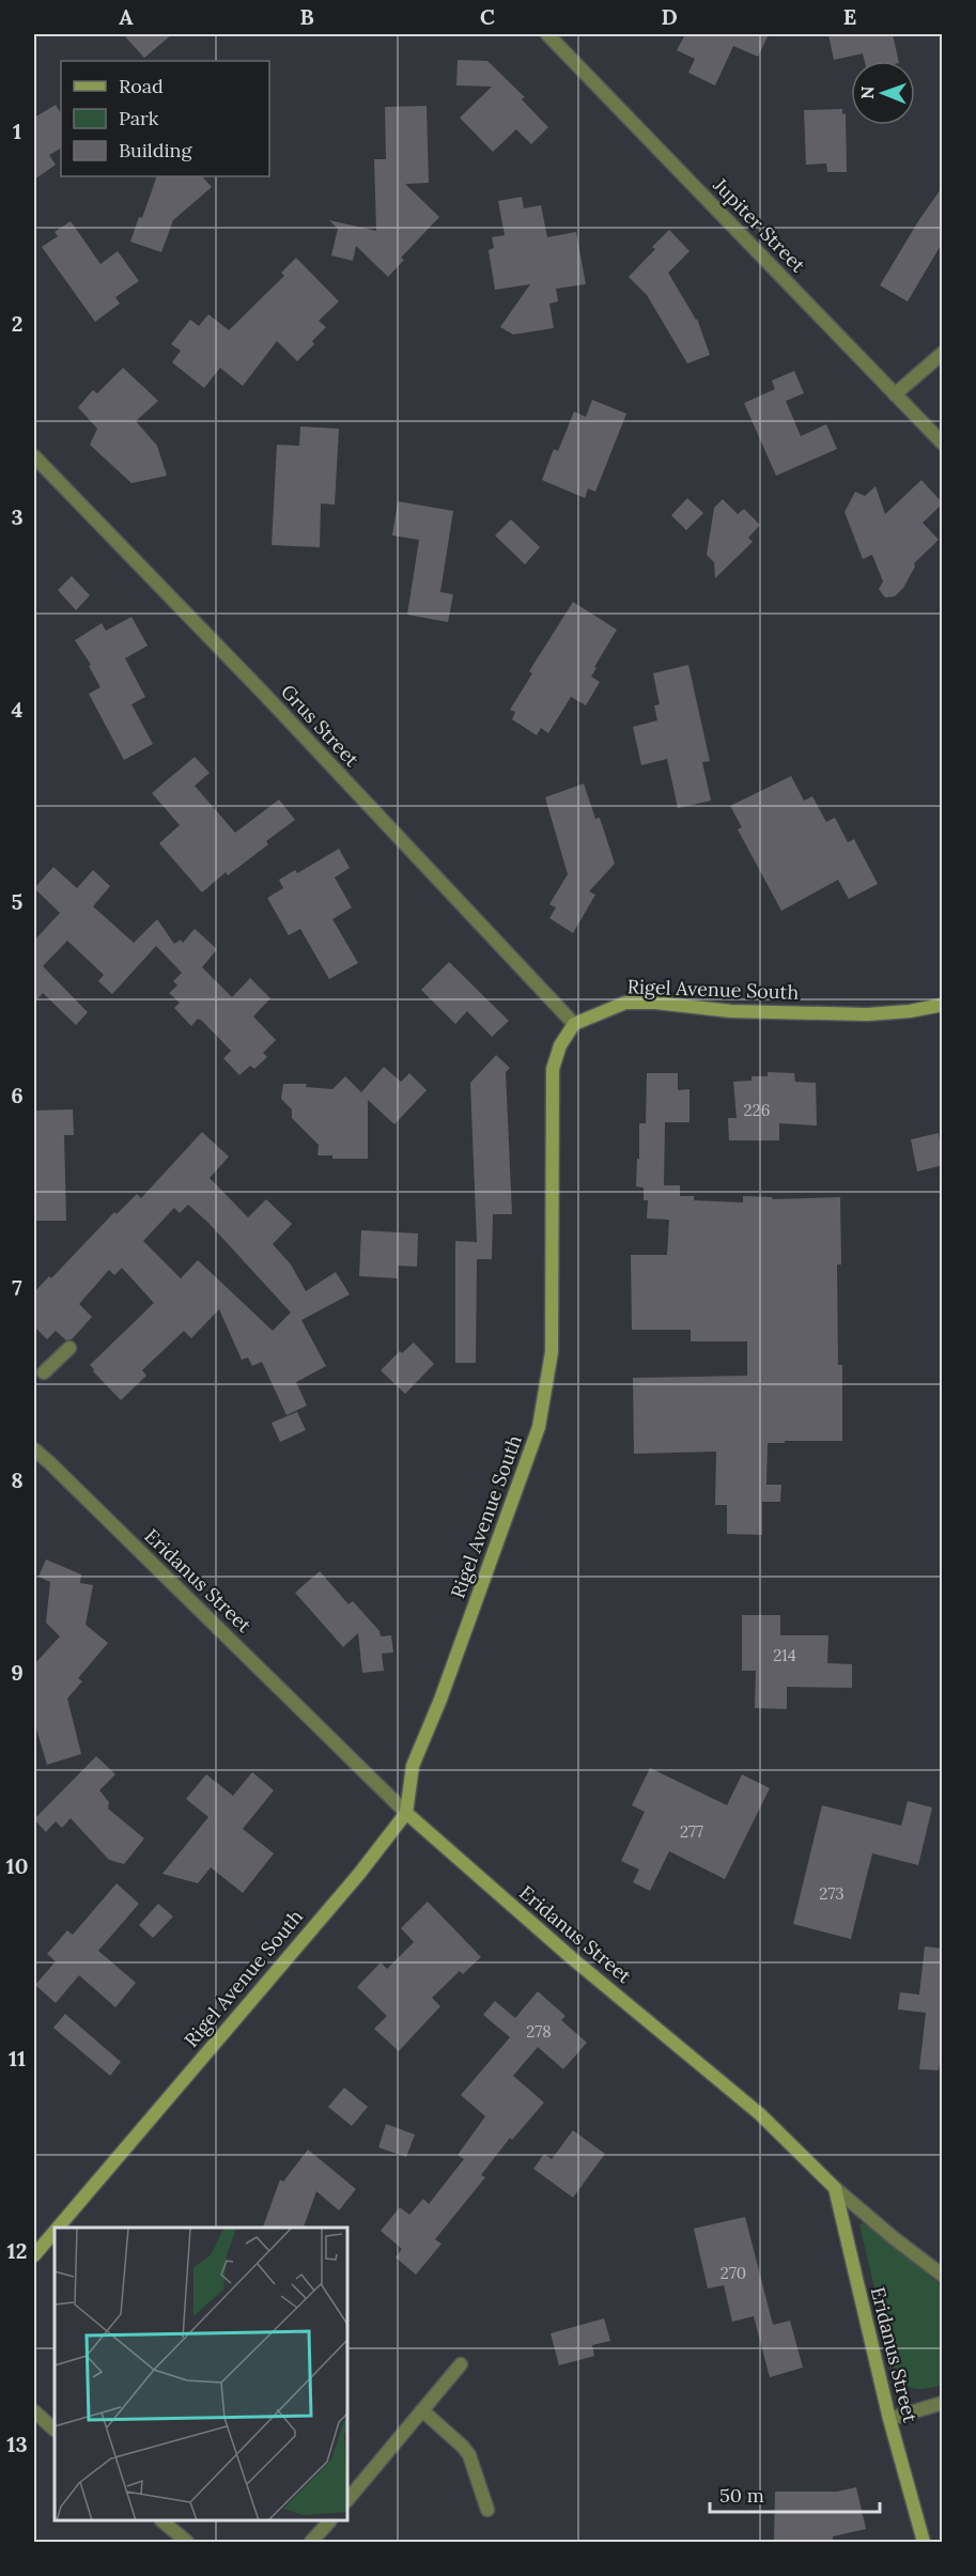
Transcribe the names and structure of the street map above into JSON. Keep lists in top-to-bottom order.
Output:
{
  "streets": {
    "main road": ["Rigel Avenue South", "Eridanus Street"],
    "street": ["Jupiter Street", "Grus Street"]
  },
  "crossings": [
    ["Grus Street", "Rigel Avenue South"],
    ["Rigel Avenue South", "Eridanus Street"]
  ],
  "house_numbers": [
    "226",
    "214",
    "277",
    "273",
    "278",
    "270"
  ],
  "legend": ["Road", "Park", "Building"],
  "scale_bar": "50 m",
  "north": "left",
  "grid": {
    "columns": [
      "A",
      "B",
      "C",
      "D",
      "E"
    ],
    "rows": [
      "1",
      "2",
      "3",
      "4",
      "5",
      "6",
      "7",
      "8",
      "9",
      "10",
      "11",
      "12",
      "13"
    ]
  }
}
